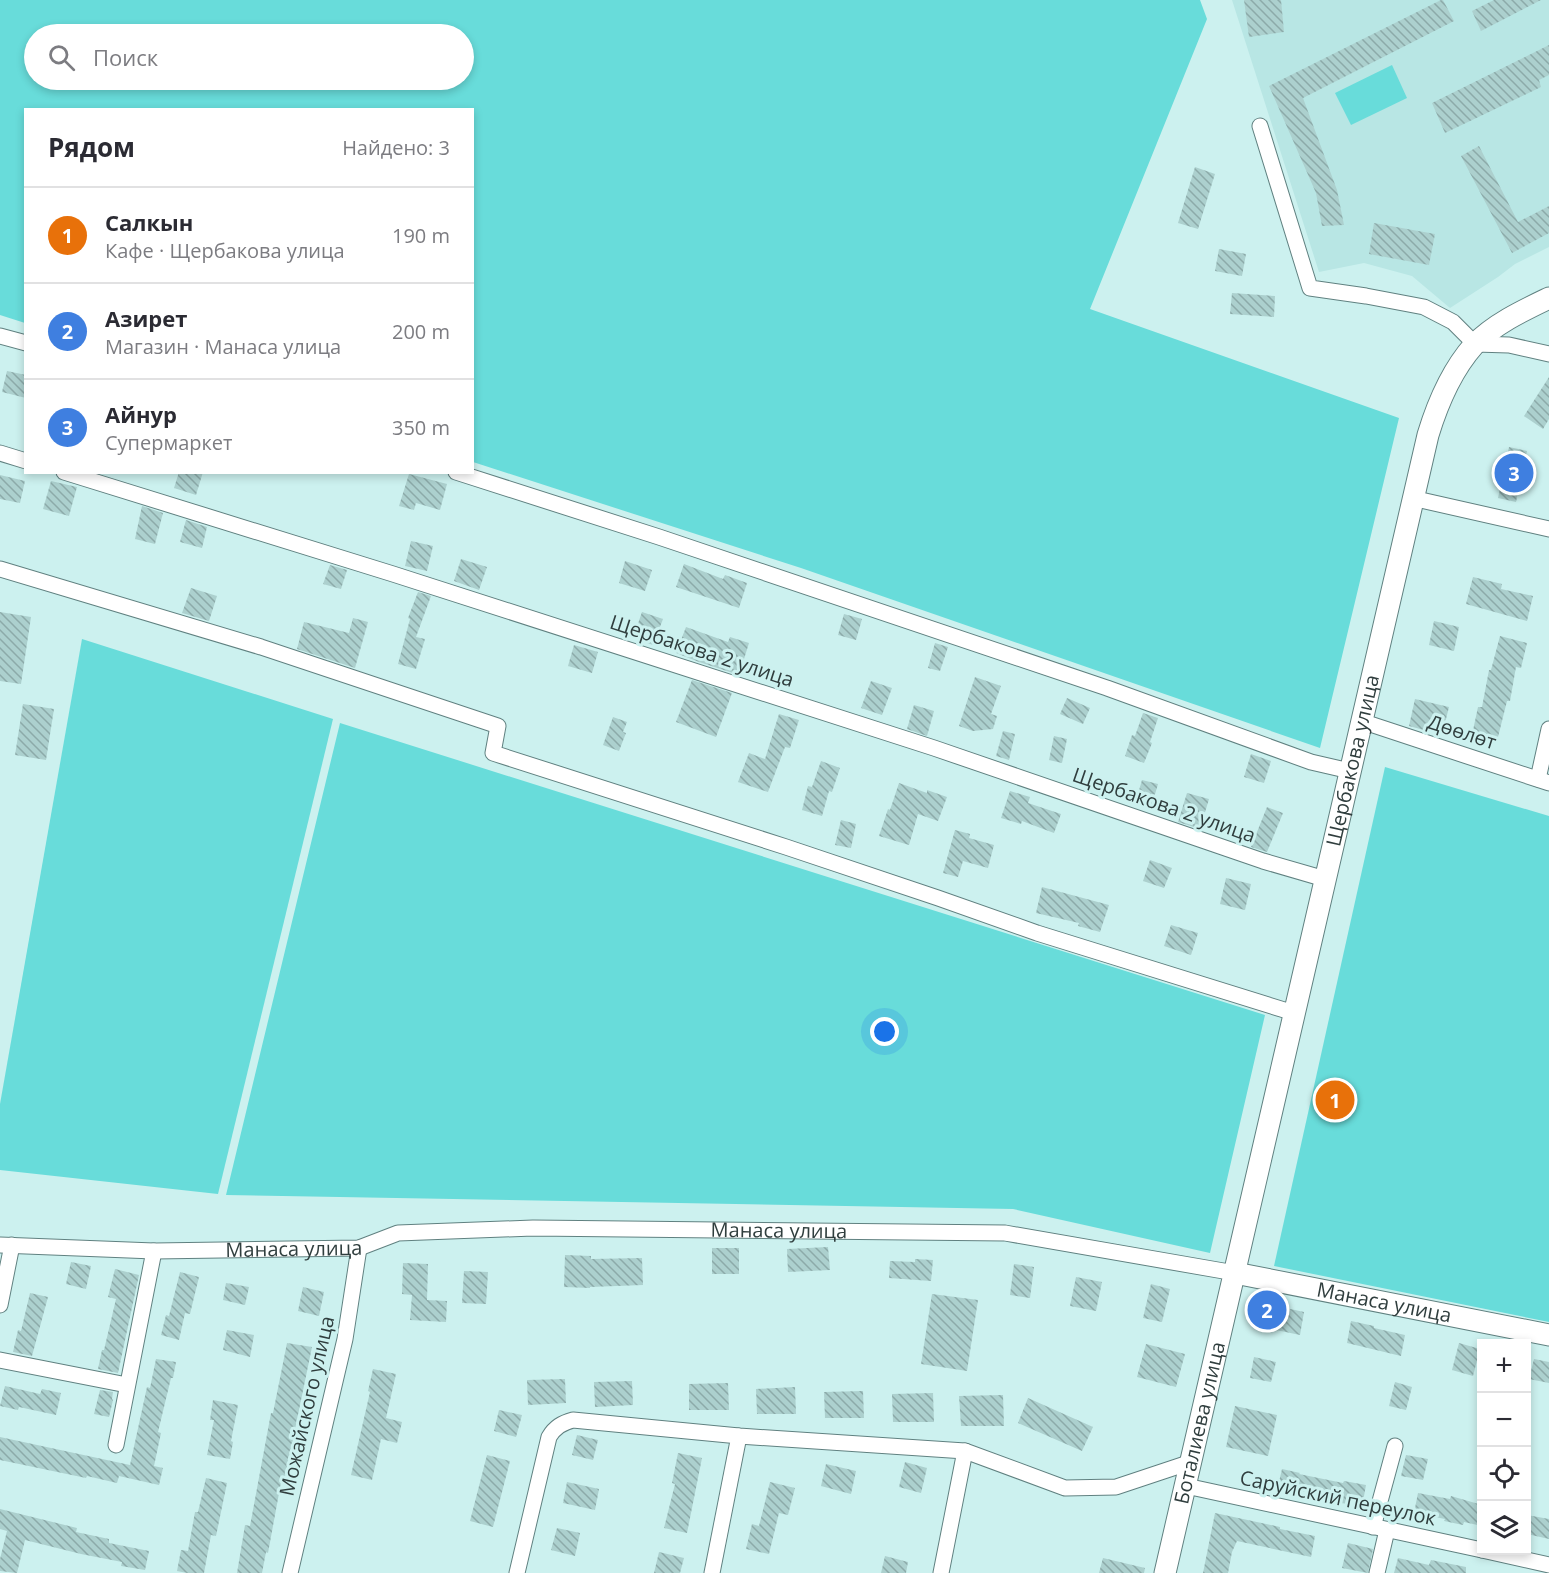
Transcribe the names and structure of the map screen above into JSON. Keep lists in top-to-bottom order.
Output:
{
  "streets": {
    "street": [
      "Щербакова 2 улица",
      "Дөөлөт",
      "Щербакова улица",
      "Манаса улица",
      "Можайского улица",
      "Боталиева улица",
      "Саруйский переулок"
    ]
  },
  "crossings": [
    ["Щербакова 2 улица", "Щербакова улица"],
    ["Дөөлөт", "Щербакова улица"],
    ["Щербакова улица", "Манаса улица"],
    ["Щербакова улица", "Боталиева улица"],
    ["Манаса улица", "Можайского улица"],
    ["Манаса улица", "Боталиева улица"],
    ["Боталиева улица", "Саруйский переулок"]
  ],
  "page": {
    "search": "Поиск",
    "heading": ["Рядом", "Найдено: 3"],
    "list": [
      {
        "mark": "1",
        "name": "Салкын",
        "note": "Кафе · Щербакова улица",
        "value": "190 m"
      },
      {
        "mark": "2",
        "name": "Азирет",
        "note": "Магазин · Манаса улица",
        "value": "200 m"
      },
      {
        "mark": "3",
        "name": "Айнур",
        "note": "Супермаркет",
        "value": "350 m"
      }
    ],
    "pins": ["3", "1", "2"],
    "map_buttons": ["+", "−"]
  }
}
